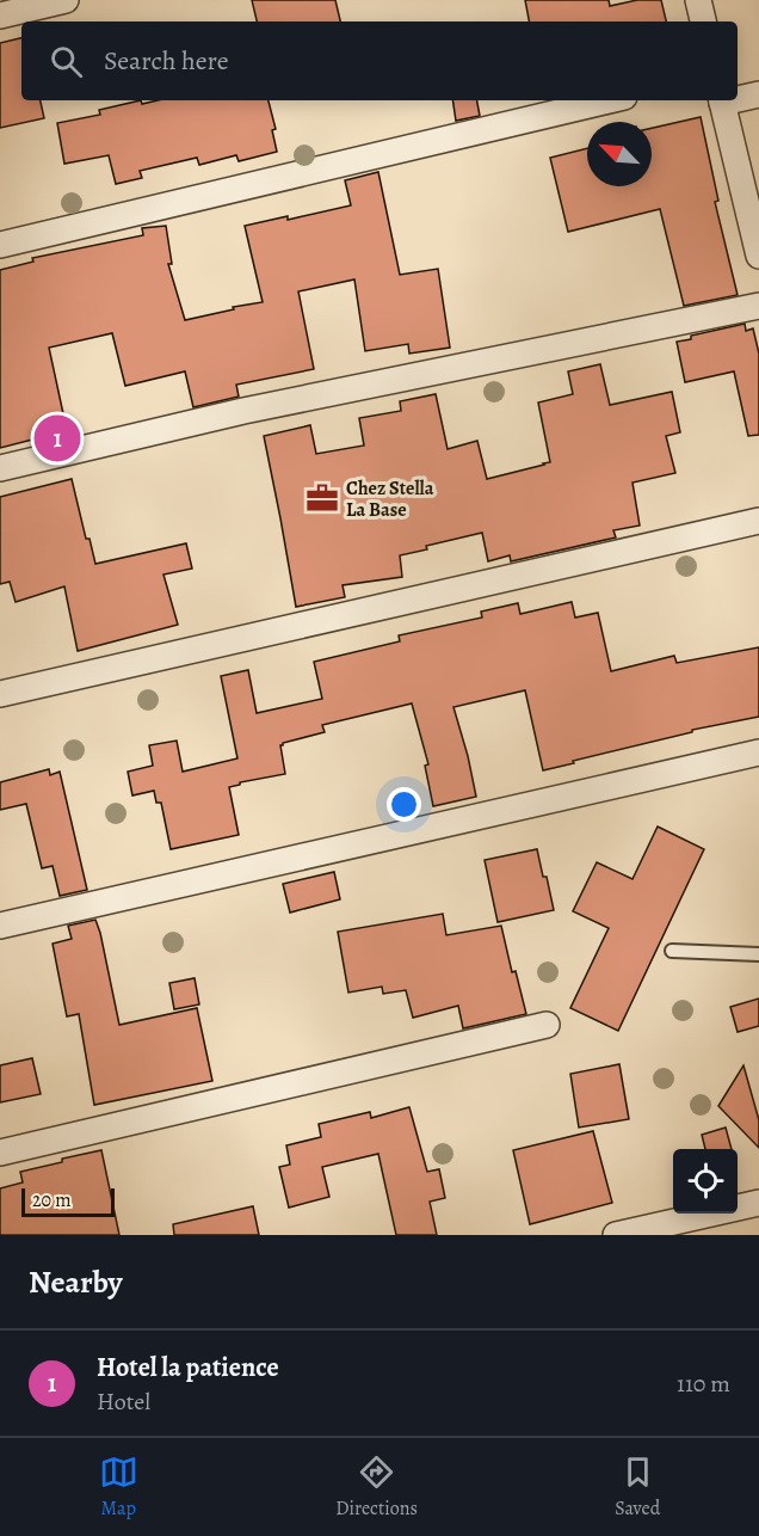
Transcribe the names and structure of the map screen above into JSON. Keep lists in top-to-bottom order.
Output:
{
  "places": {
    "office": ["Chez Stella La Base"]
  },
  "scale_bar": "20 m",
  "north": "top left",
  "page": {
    "search": "Search here",
    "pins": "1",
    "scale": "20 m",
    "heading": "Nearby",
    "list": [
      {
        "mark": "1",
        "name": "Hotel la patience",
        "note": "Hotel",
        "value": "110 m"
      }
    ],
    "nav": ["Map", "Directions", "Saved"]
  }
}
